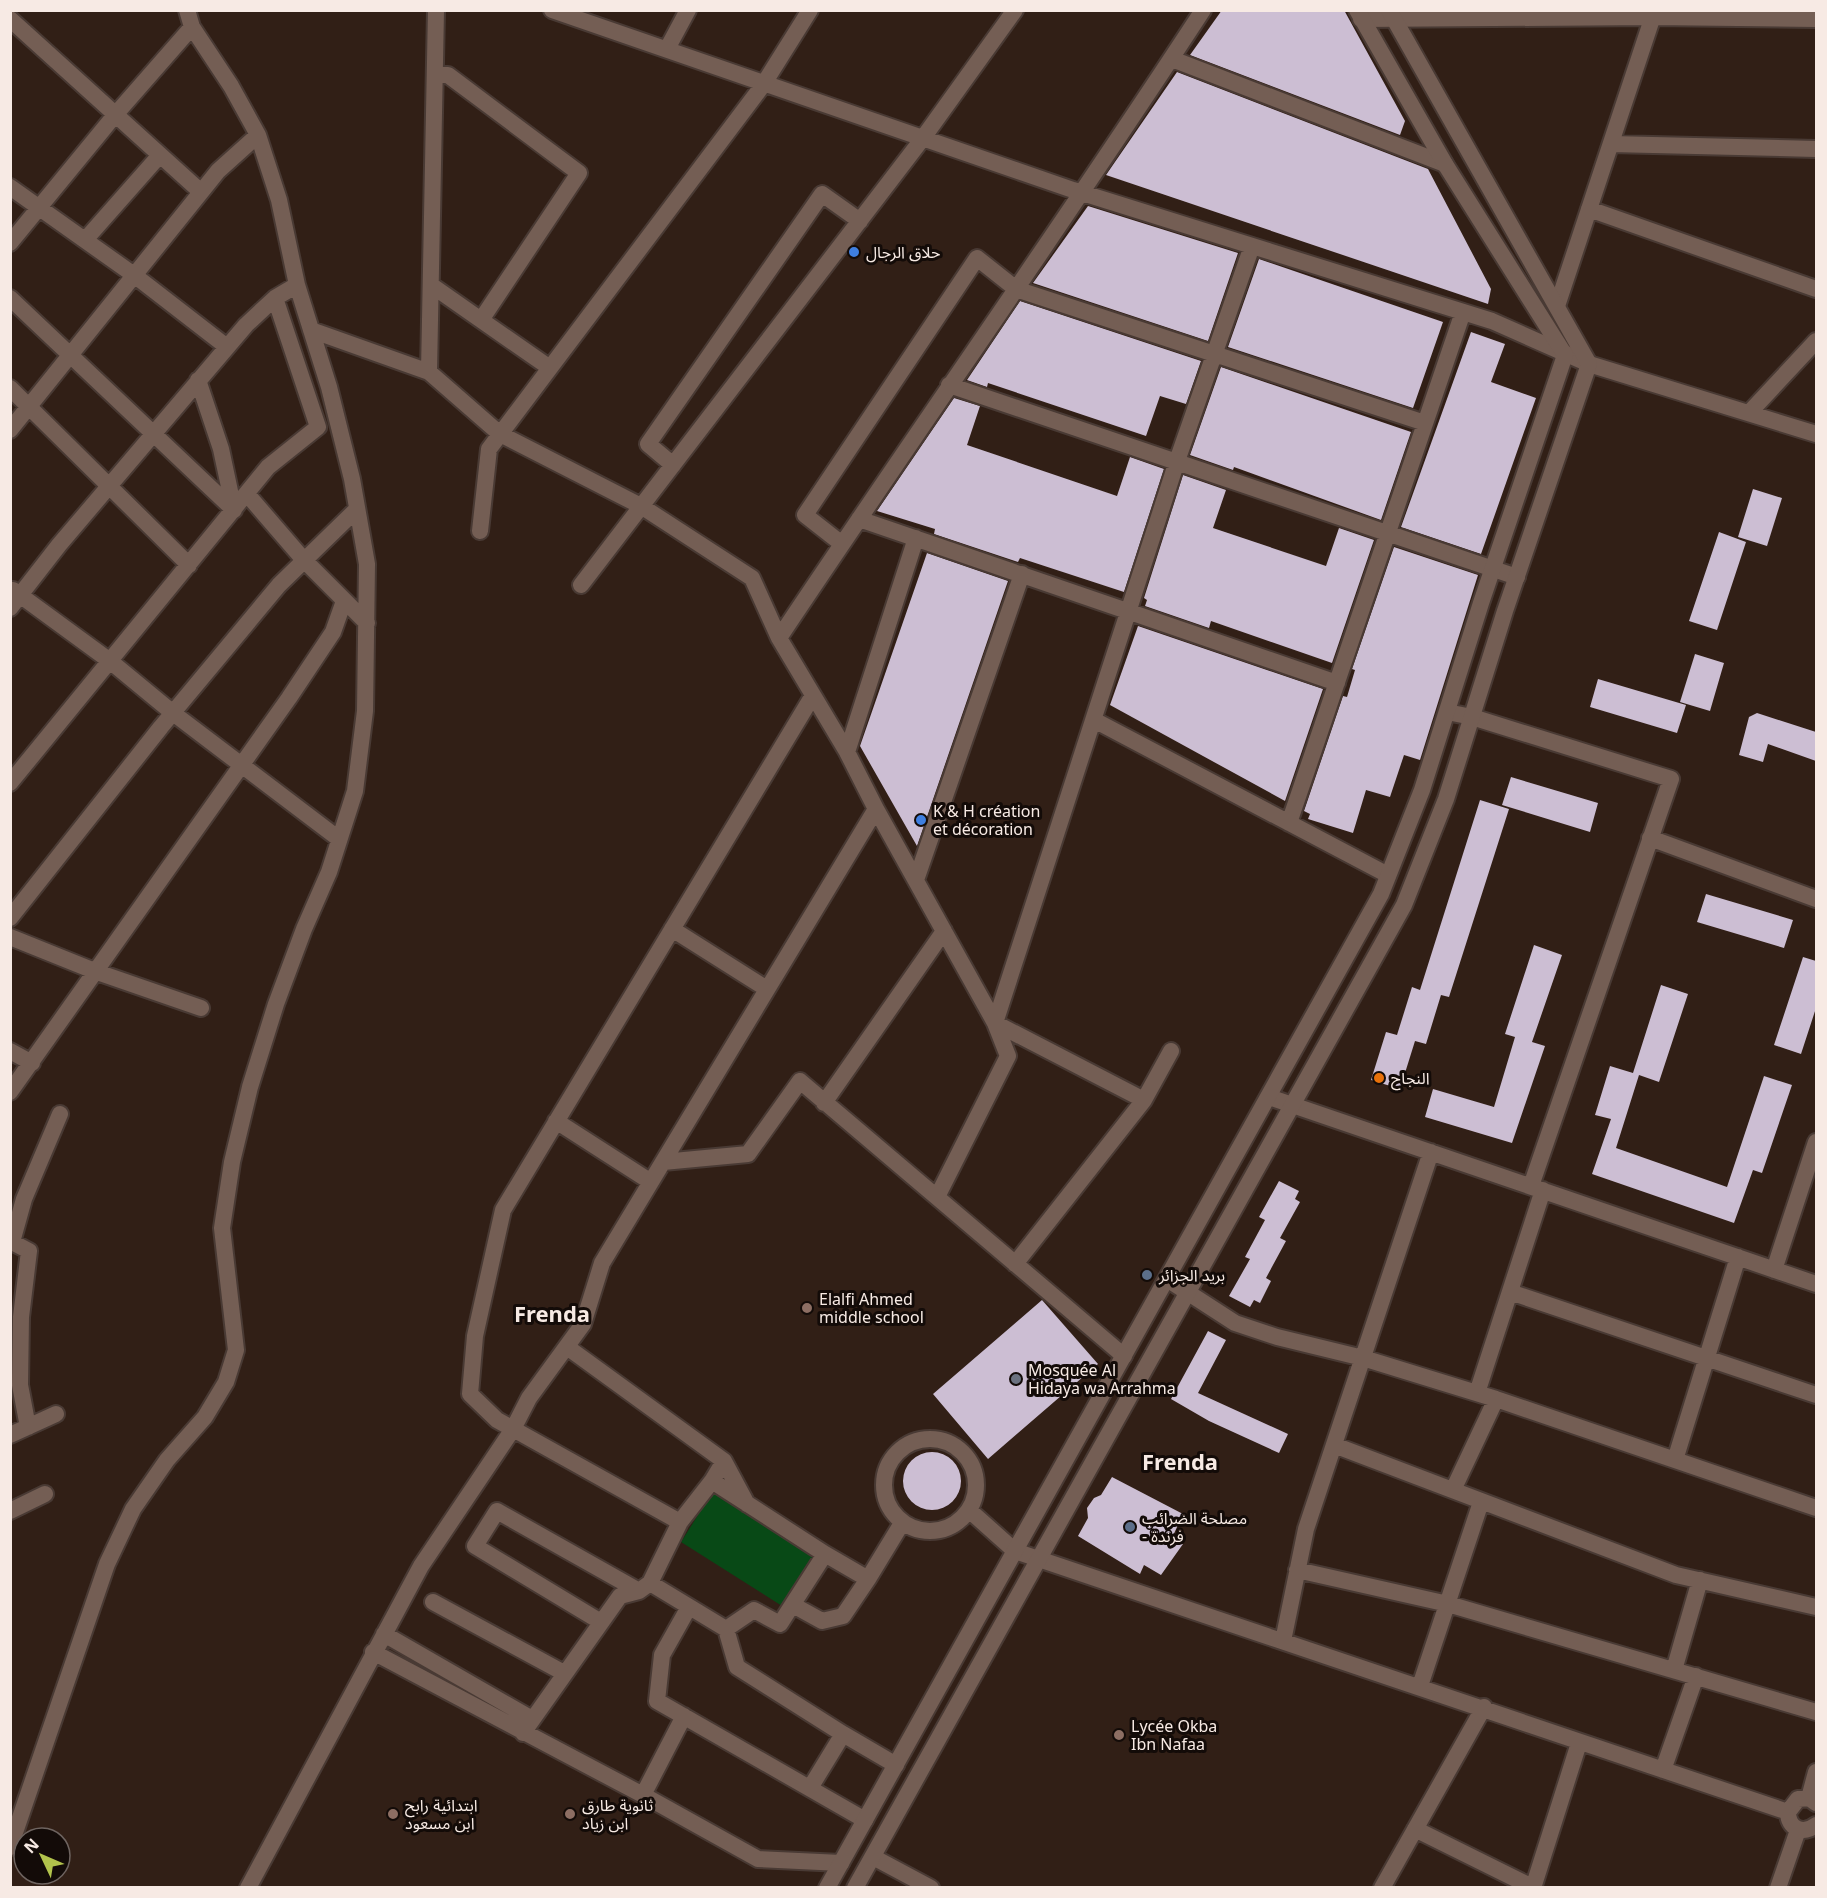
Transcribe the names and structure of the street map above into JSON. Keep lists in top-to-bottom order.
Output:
{
  "districts": ["Frenda", "Frenda"],
  "places": [
    "حلاق الرجال",
    "K & H création et décoration",
    "النجاح",
    "بريد الجزائر",
    "Elalfi Ahmed middle school",
    "Mosquée Al Hidaya wa Arrahma",
    "مصلحة الضرائب - فرندة",
    "Lycée Okba Ibn Nafaa",
    "ابتدائية رابح ابن مسعود",
    "ثانوية طارق ابن زياد"
  ],
  "north": "top left"
}
